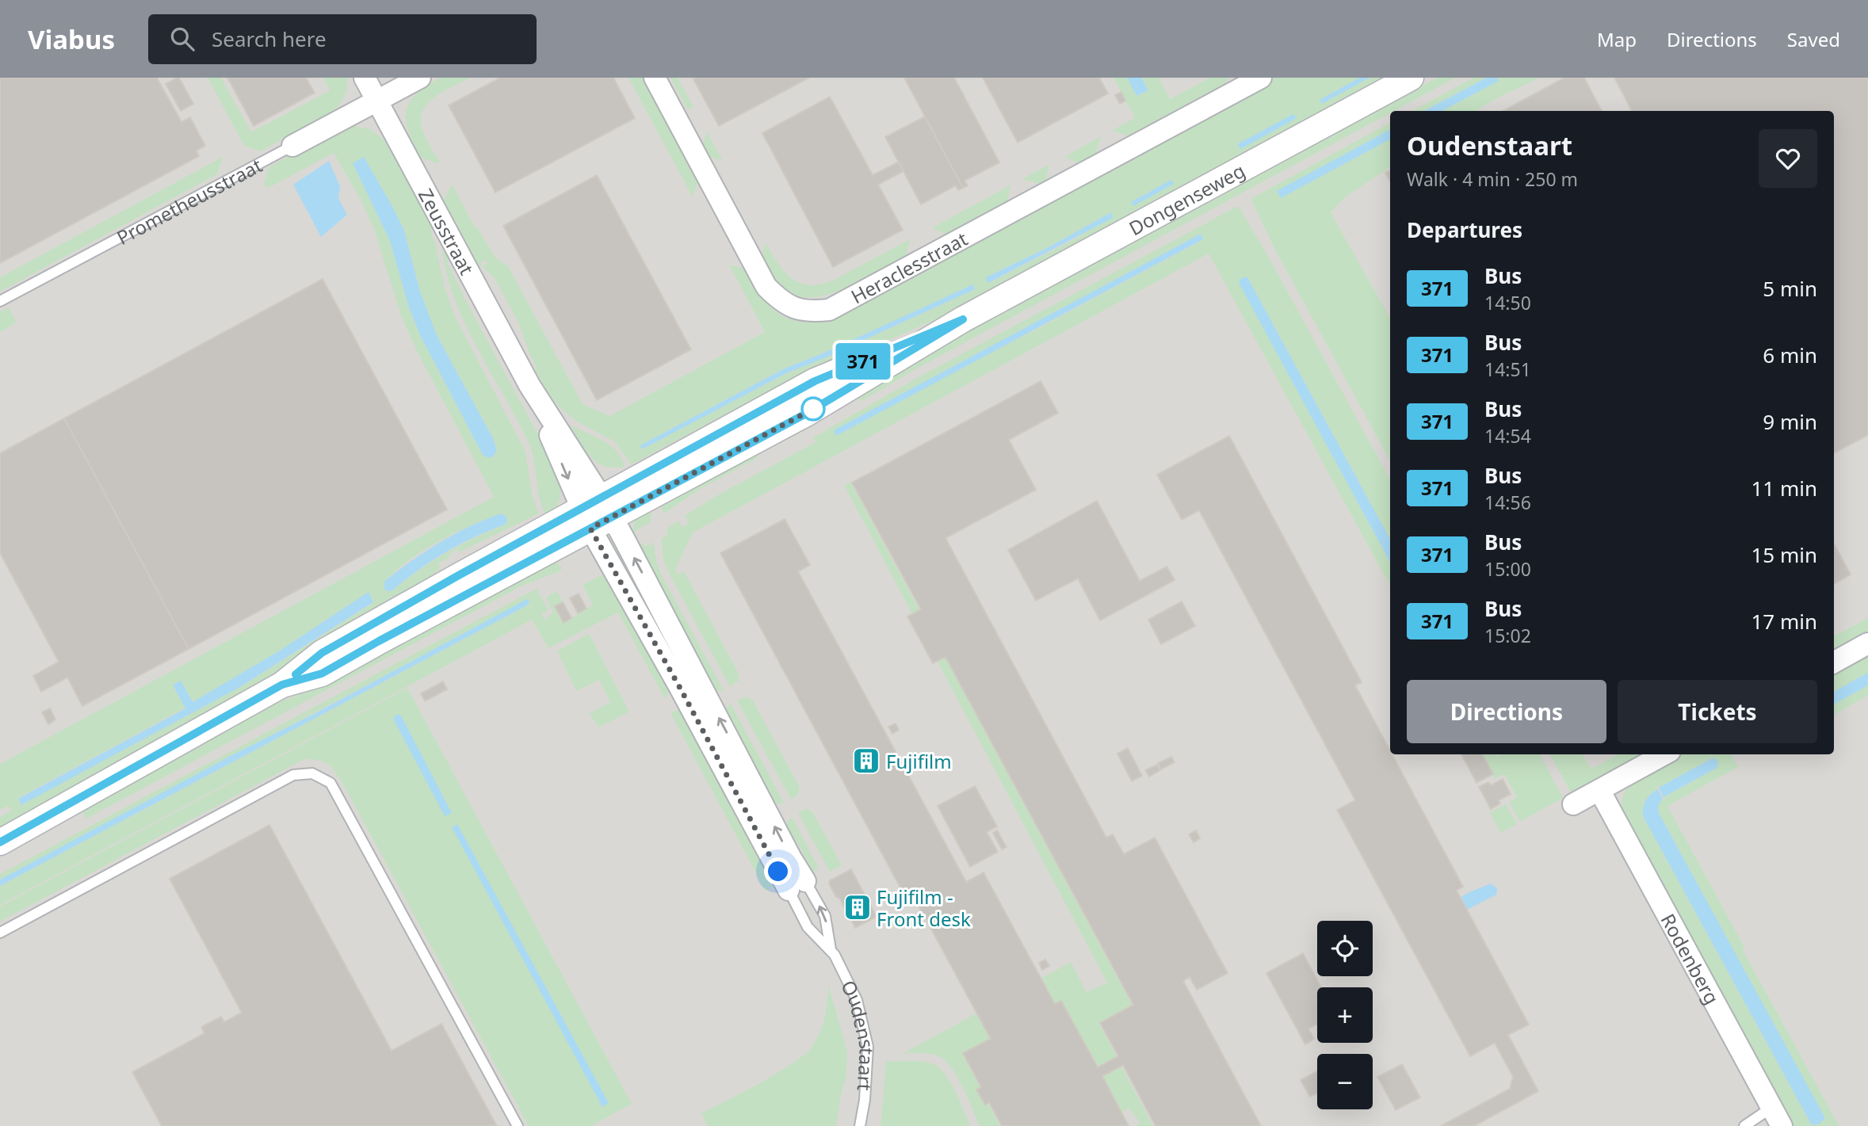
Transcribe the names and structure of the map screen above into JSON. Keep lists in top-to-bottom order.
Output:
{
  "streets": {
    "street": [
      "Dongenseweg",
      "Prometheusstraat",
      "Zeusstraat",
      "Heraclesstraat",
      "Rodenberg",
      "Oudenstaart"
    ]
  },
  "crossings": [
    ["Dongenseweg", "Zeusstraat"],
    ["Dongenseweg", "Oudenstaart"],
    ["Prometheusstraat", "Zeusstraat"],
    ["Zeusstraat", "Oudenstaart"]
  ],
  "places": {
    "building": ["Fujifilm", "Fujifilm - Front desk"]
  },
  "lines": ["bus line 371"],
  "page": {
    "header": "Viabus",
    "search": "Search here",
    "nav": ["Map", "Directions", "Saved"],
    "on_map": "371",
    "heading": [
      ["Oudenstaart", "Walk · 4 min · 250 m"],
      "Departures"
    ],
    "list": [
      {
        "mark": "371",
        "name": "Bus",
        "note": "14:50",
        "value": "5 min"
      },
      {
        "mark": "371",
        "name": "Bus",
        "note": "14:51",
        "value": "6 min"
      },
      {
        "mark": "371",
        "name": "Bus",
        "note": "14:54",
        "value": "9 min"
      },
      {
        "mark": "371",
        "name": "Bus",
        "note": "14:56",
        "value": "11 min"
      },
      {
        "mark": "371",
        "name": "Bus",
        "note": "15:00",
        "value": "15 min"
      },
      {
        "mark": "371",
        "name": "Bus",
        "note": "15:02",
        "value": "17 min"
      }
    ],
    "buttons": ["Directions", "Tickets"],
    "map_buttons": ["+", "−"]
  }
}
